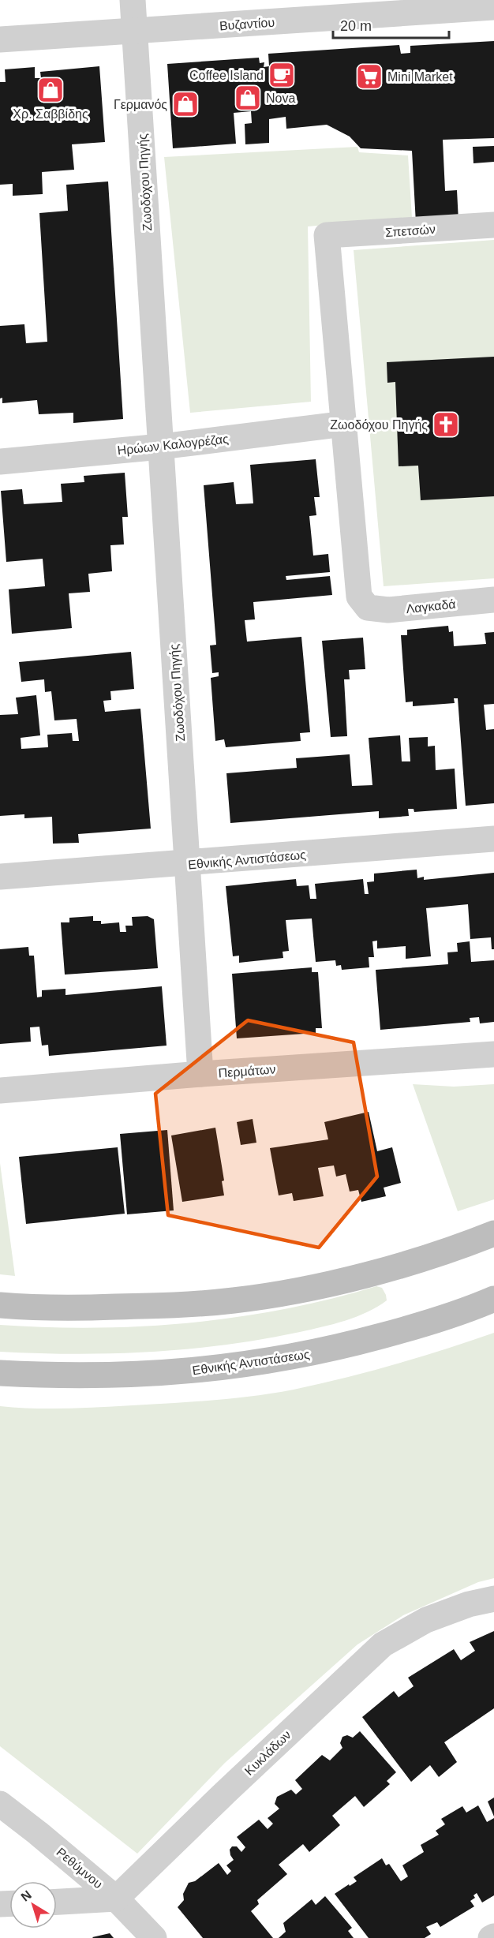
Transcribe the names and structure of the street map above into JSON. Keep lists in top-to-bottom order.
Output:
{
  "streets": {
    "main road": ["Εθνικής Αντιστάσεως"],
    "street": [
      "Βυζαντίου",
      "Ζωοδόχου Πηγής",
      "Σπετσών",
      "Ηρώων Καλογρέζας",
      "Λαγκαδά",
      "Περμάτων",
      "Κυκλάδων",
      "Ρεθύμνου"
    ]
  },
  "crossings": [
    ["Βυζαντίου", "Ζωοδόχου Πηγής"],
    ["Ζωοδόχου Πηγής", "Ηρώων Καλογρέζας"],
    ["Ζωοδόχου Πηγής", "Εθνικής Αντιστάσεως"],
    ["Ζωοδόχου Πηγής", "Περμάτων"],
    ["Σπετσών", "Ηρώων Καλογρέζας"],
    ["Σπετσών", "Λαγκαδά"],
    ["Ηρώων Καλογρέζας", "Λαγκαδά"],
    ["Κυκλάδων", "Ρεθύμνου"]
  ],
  "places": {
    "cafe": ["Coffee Island"],
    "supermarket": ["Mini Market"],
    "shop": ["Χρ. Σαββίδης", "Nova", "Γερμανός"],
    "church": ["Ζωοδόχου Πηγής"]
  },
  "scale_bar": "20 m",
  "north": "top left"
}
